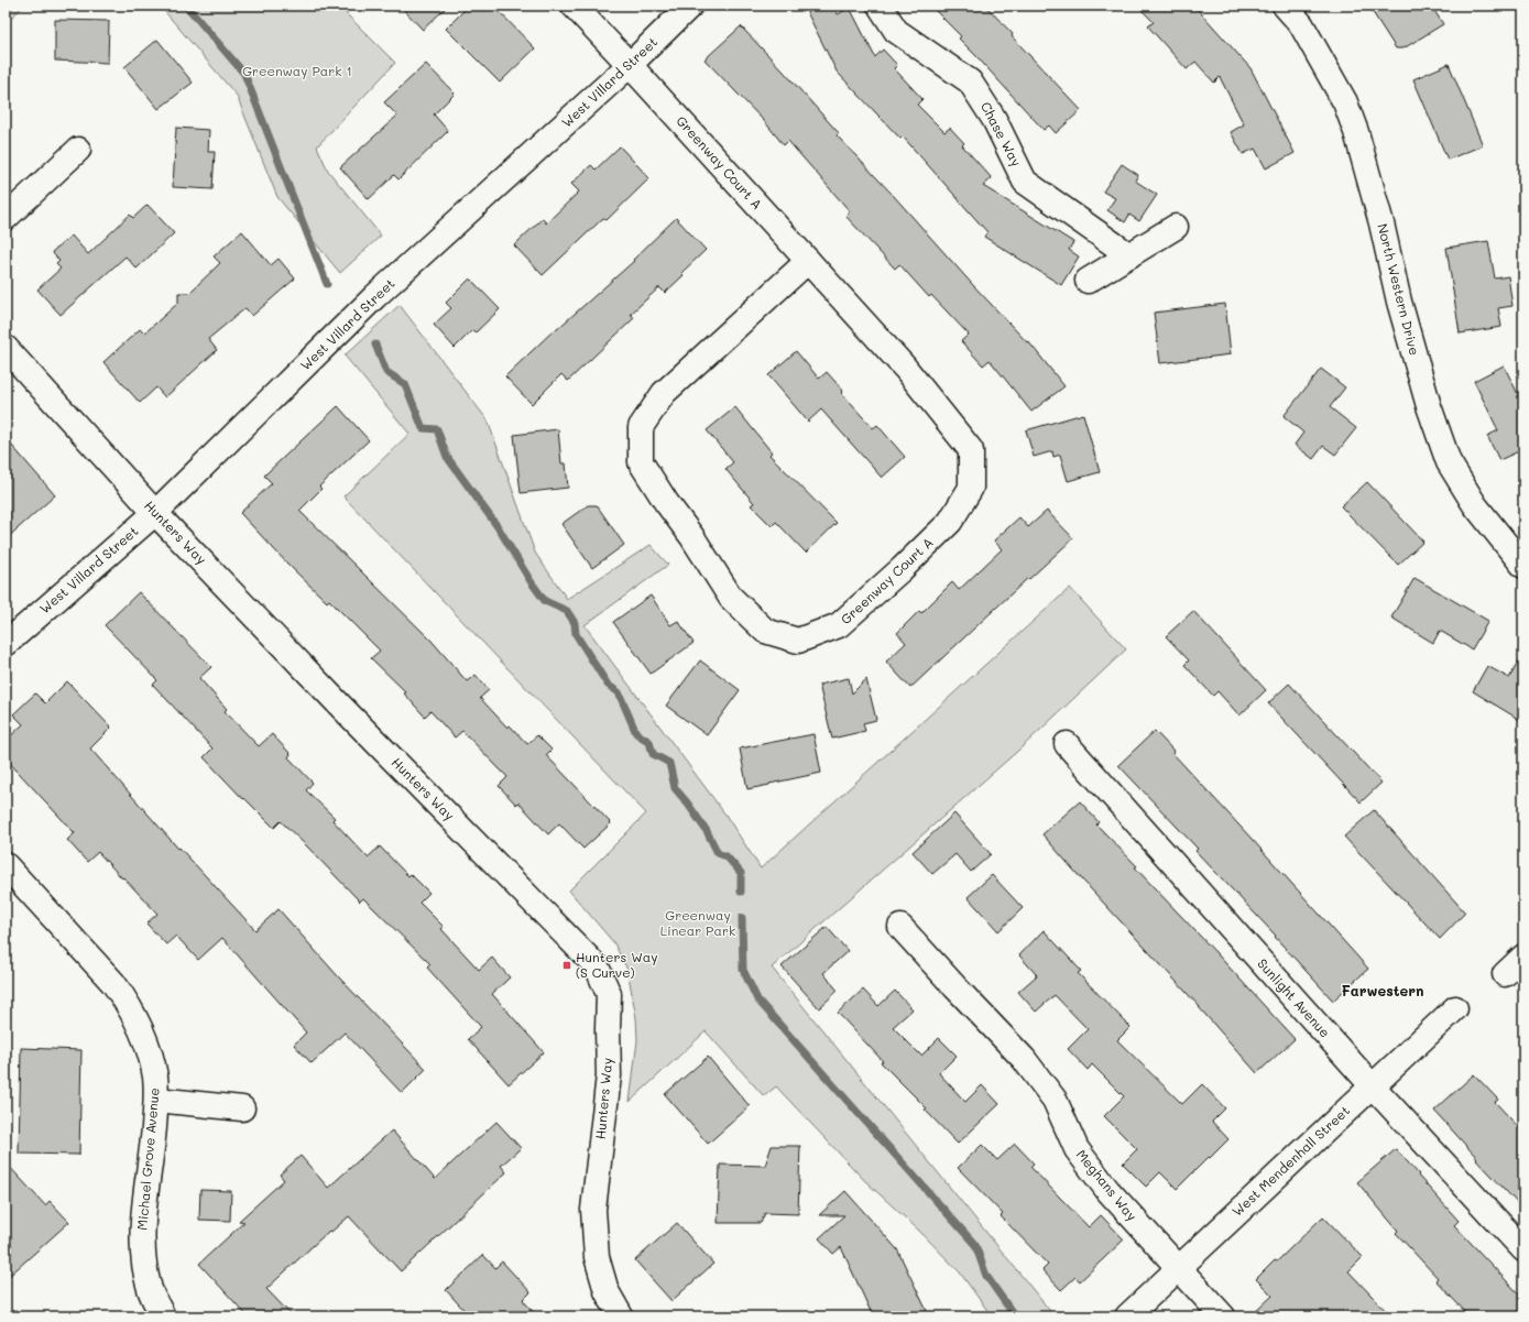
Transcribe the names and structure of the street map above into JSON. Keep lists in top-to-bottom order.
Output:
{
  "streets": {
    "street": [
      "West Villard Street",
      "Chase Way",
      "Greenway Court A",
      "North Western Drive",
      "Hunters Way",
      "Sunlight Avenue",
      "Michael Grove Avenue",
      "West Mendenhall Street",
      "Meghans Way"
    ]
  },
  "crossings": [
    ["West Villard Street", "Greenway Court A"],
    ["West Villard Street", "Hunters Way"],
    ["Sunlight Avenue", "West Mendenhall Street"],
    ["West Mendenhall Street", "Meghans Way"]
  ],
  "districts": ["Farwestern"],
  "parks": ["Greenway Park 1", "Greenway Linear Park"],
  "places": {
    "transit": ["Hunters Way (S Curve)"]
  }
}
